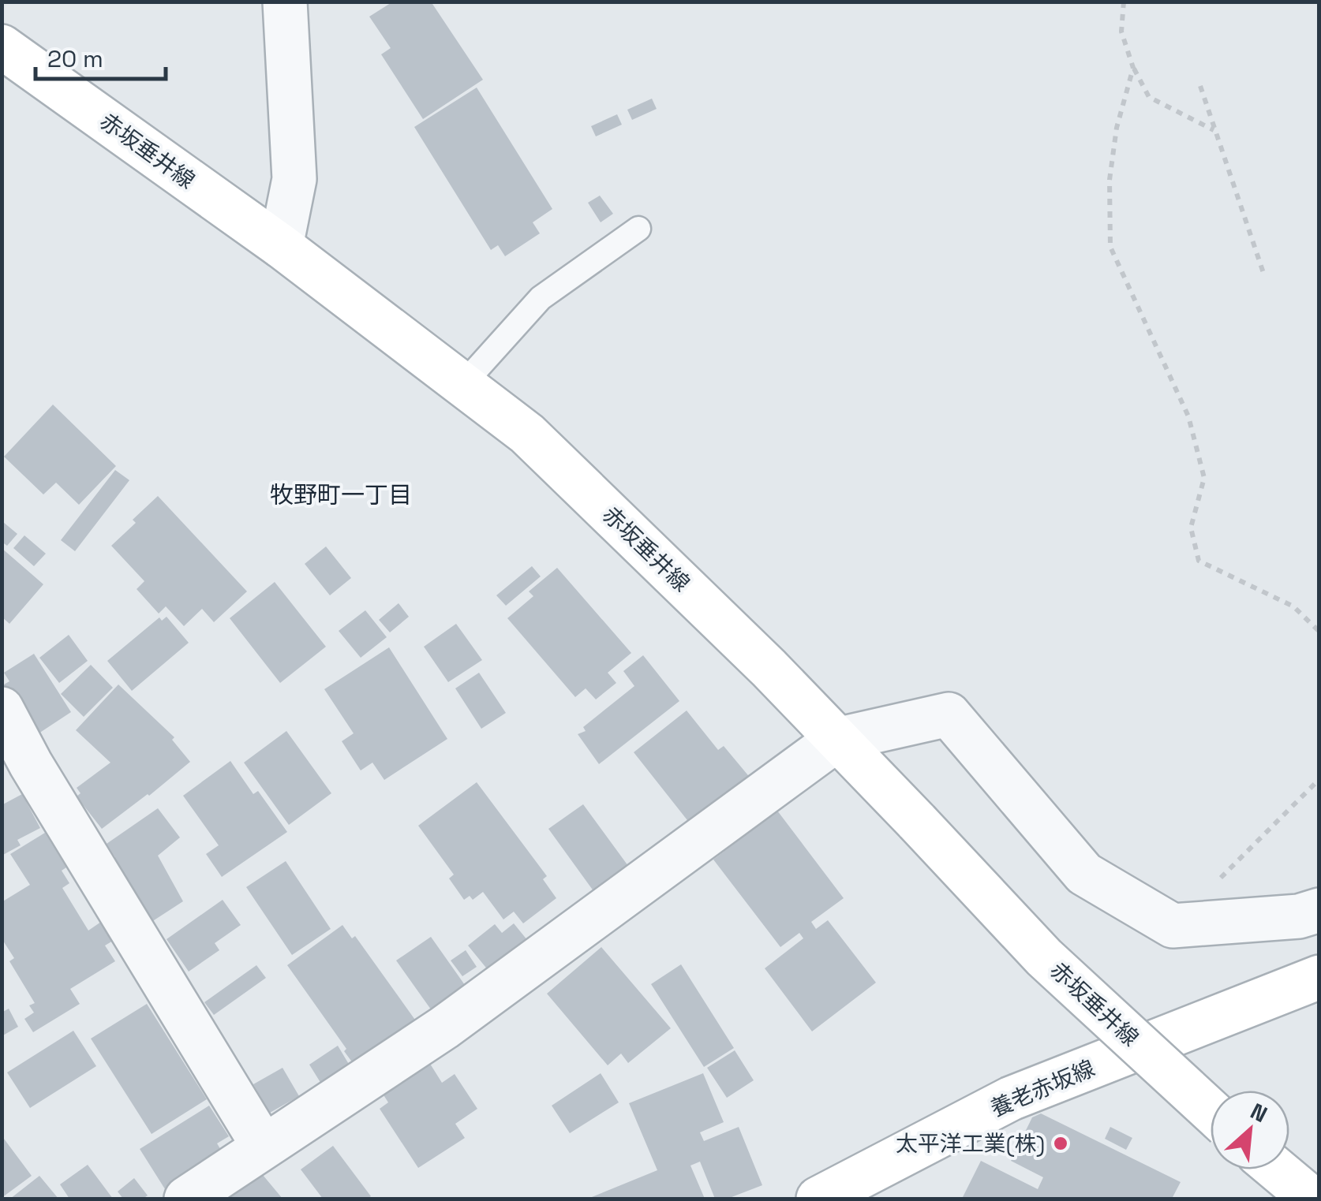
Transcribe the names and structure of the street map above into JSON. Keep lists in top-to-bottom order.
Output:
{
  "streets": {
    "main road": ["赤坂垂井線", "養老赤坂線"]
  },
  "districts": ["牧野町一丁目"],
  "places": ["太平洋工業(株)"],
  "scale_bar": "20 m",
  "north": "top right"
}
